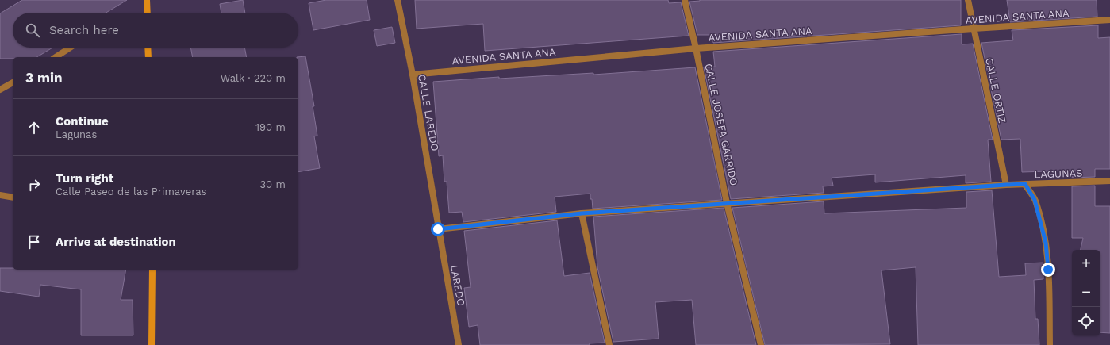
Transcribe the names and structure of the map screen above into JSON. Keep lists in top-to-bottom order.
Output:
{
  "streets": {
    "street": [
      "AVENIDA SANTA ANA",
      "CALLE ORTIZ",
      "CALLE LAREDO",
      "CALLE JOSEFA GARRIDO",
      "LAGUNAS",
      "LAREDO"
    ]
  },
  "crossings": [
    ["AVENIDA SANTA ANA", "CALLE ORTIZ"],
    ["AVENIDA SANTA ANA", "CALLE LAREDO"],
    ["AVENIDA SANTA ANA", "CALLE JOSEFA GARRIDO"],
    ["CALLE ORTIZ", "LAGUNAS"],
    ["CALLE LAREDO", "LAGUNAS"],
    ["CALLE LAREDO", "LAREDO"],
    ["CALLE JOSEFA GARRIDO", "LAGUNAS"],
    ["LAGUNAS", "LAREDO"]
  ],
  "page": {
    "search": "Search here",
    "heading": ["3 min", "Walk · 220 m"],
    "list": [
      ["Continue", "Lagunas", "190 m"],
      ["Turn right", "Calle Paseo de las Primaveras", "30 m"],
      "Arrive at destination"
    ],
    "map_buttons": ["+", "−"]
  }
}
